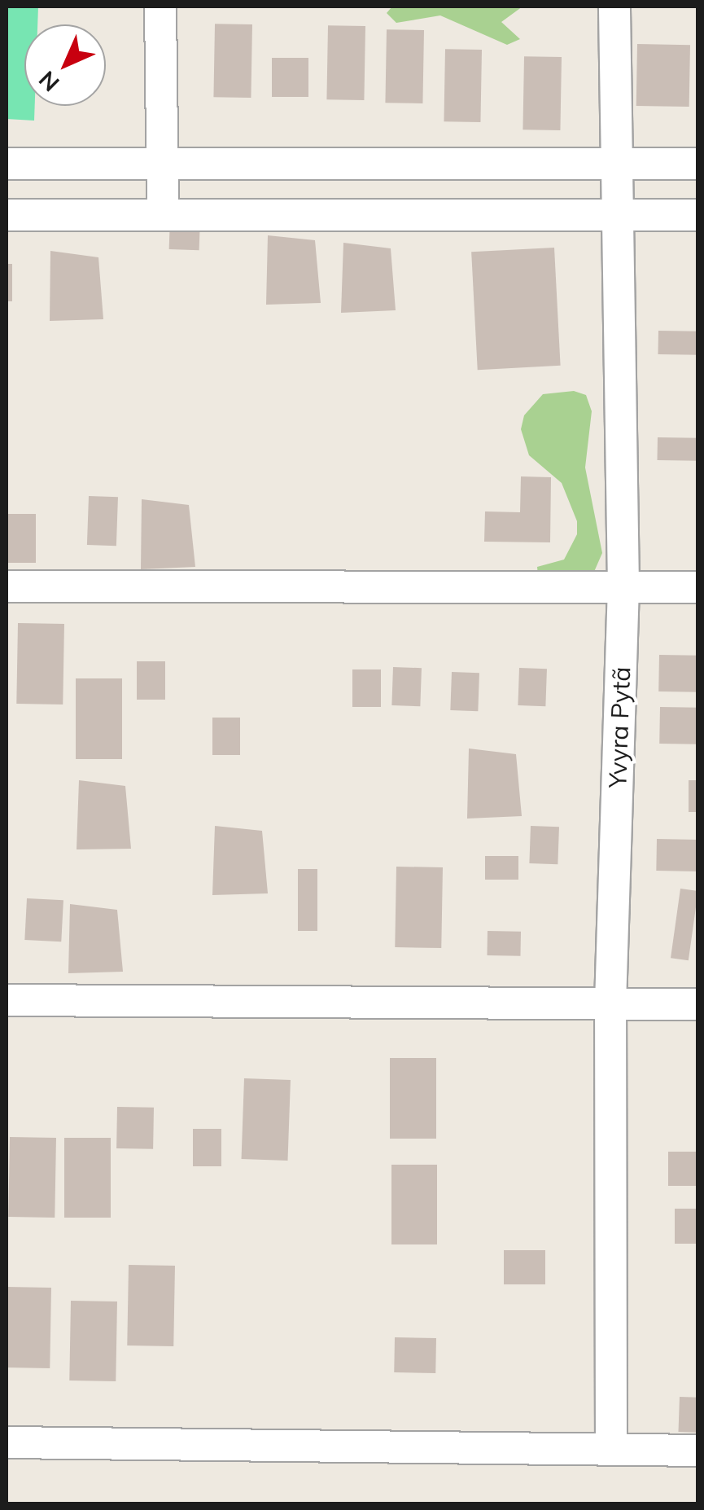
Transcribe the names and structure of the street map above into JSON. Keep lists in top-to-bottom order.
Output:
{
  "streets": {
    "street": ["Yvyra Pytã"]
  },
  "north": "bottom left"
}
